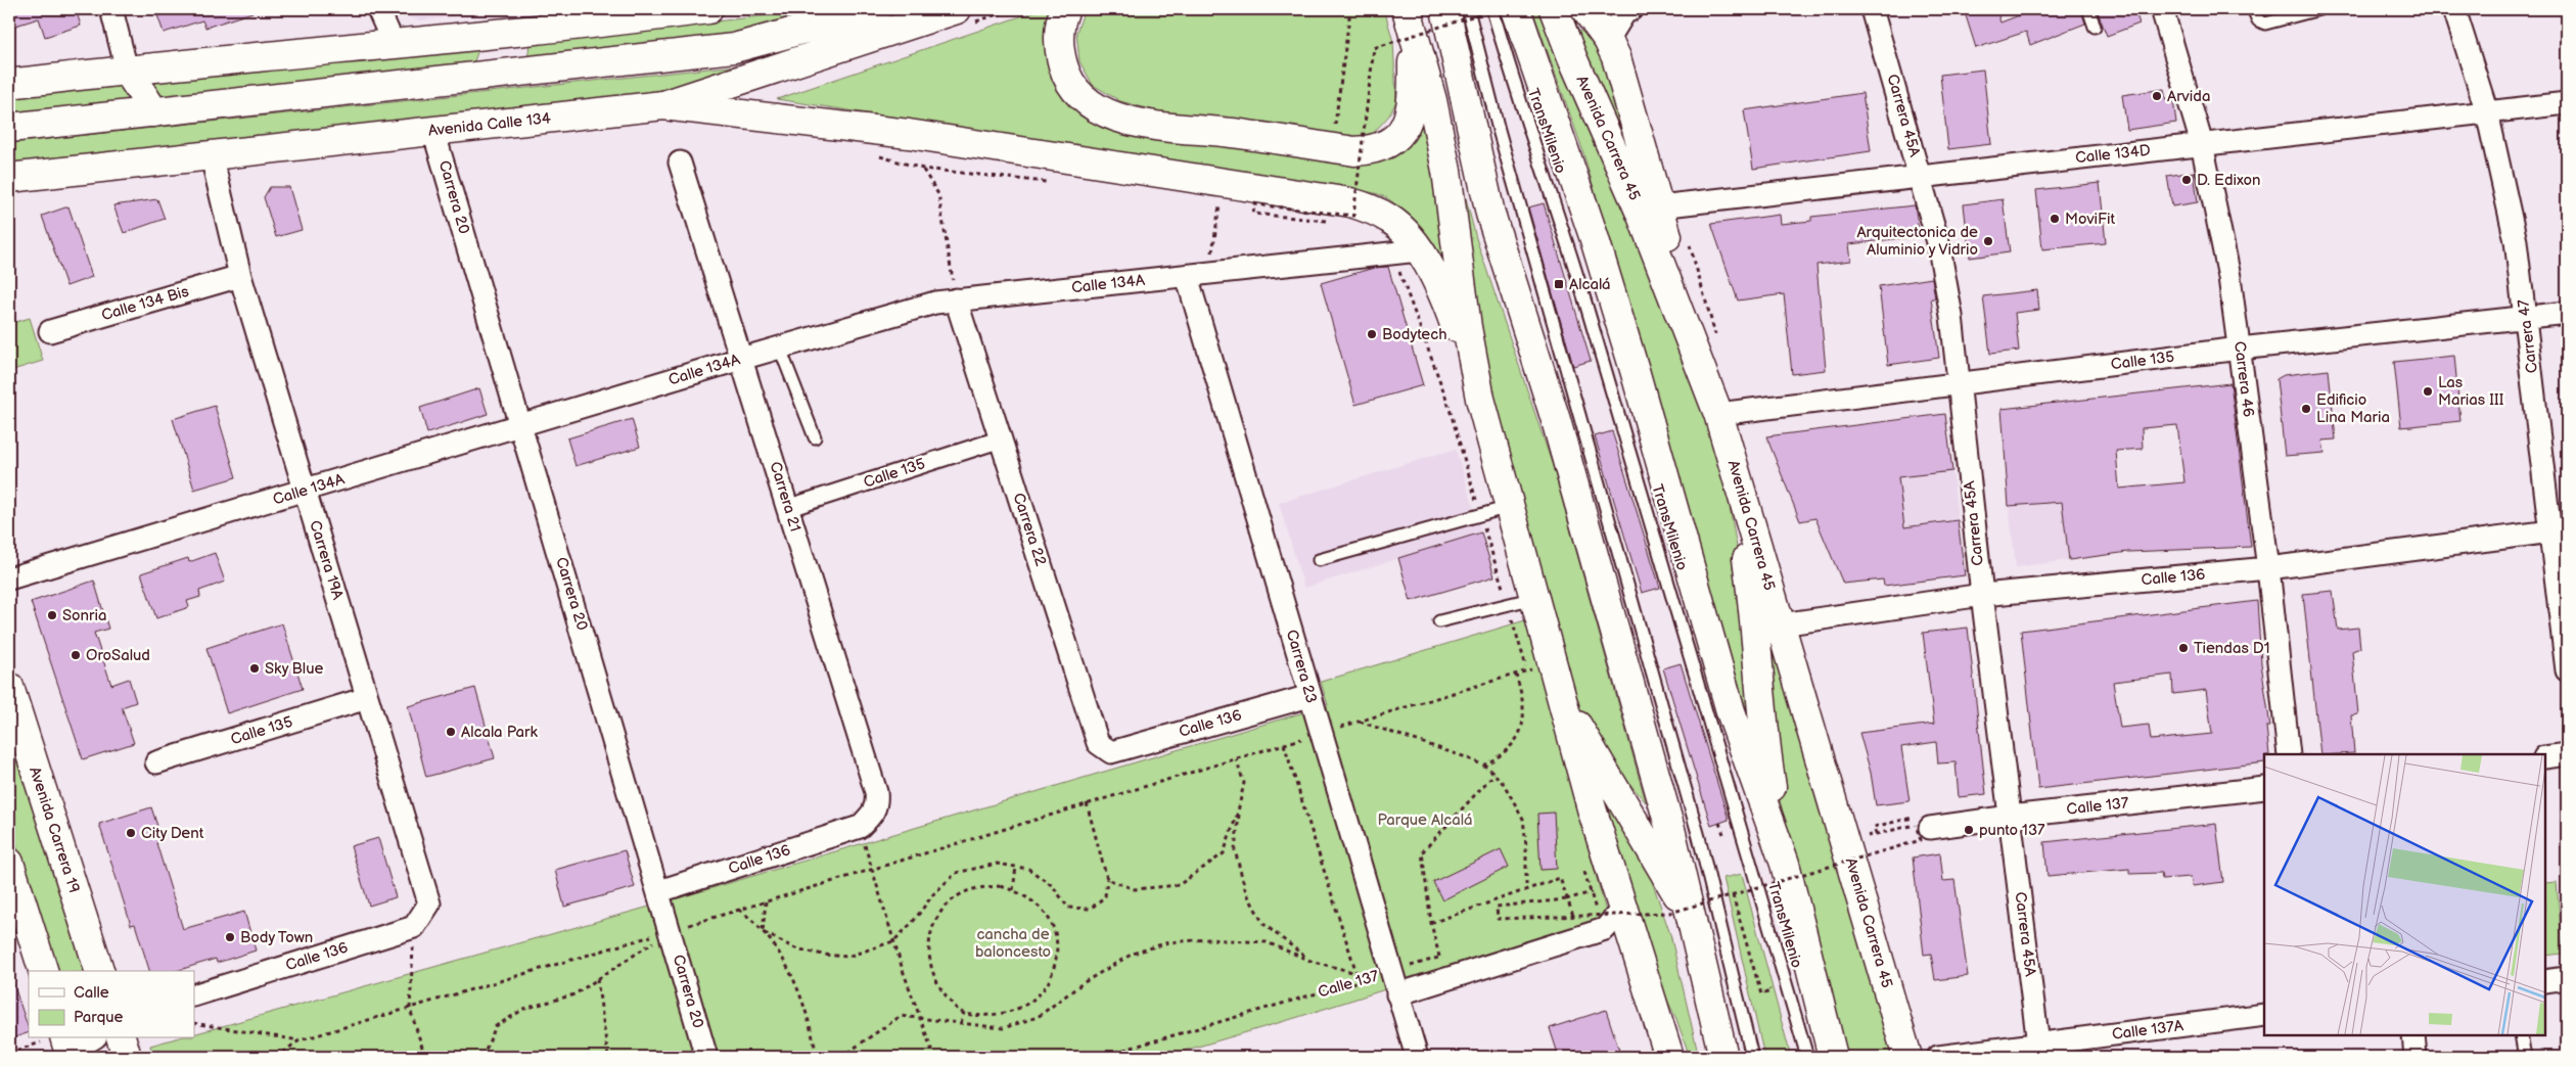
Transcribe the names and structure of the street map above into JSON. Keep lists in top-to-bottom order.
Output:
{
  "streets": {
    "main road": ["Avenida Calle 134", "Avenida Carrera 45", "Avenida Carrera 19"],
    "street": [
      "Carrera 45A",
      "Calle 134D",
      "Carrera 20",
      "Calle 134A",
      "Calle 134 Bis",
      "Carrera 47",
      "Calle 135",
      "Carrera 46",
      "Carrera 21",
      "Carrera 22",
      "Carrera 19A",
      "Calle 136",
      "Carrera 23",
      "Calle 137",
      "Calle 137A"
    ],
    "lane": ["TransMilenio"]
  },
  "crossings": [
    ["Carrera 45A", "Calle 134D"],
    ["Carrera 45A", "Calle 135"],
    ["Carrera 45A", "Calle 136"],
    ["Carrera 45A", "Calle 137"],
    ["Carrera 45A", "Calle 137A"],
    ["Avenida Calle 134", "Carrera 20"],
    ["Avenida Calle 134", "Carrera 19A"],
    ["Avenida Carrera 45", "Calle 135"],
    ["Avenida Carrera 45", "Calle 136"],
    ["Calle 134D", "Carrera 47"],
    ["Calle 134D", "Carrera 46"],
    ["Carrera 20", "Calle 134A"],
    ["Carrera 20", "Calle 136"],
    ["Calle 134A", "Carrera 21"],
    ["Calle 134A", "Carrera 22"],
    ["Calle 134A", "Carrera 19A"],
    ["Calle 134A", "Carrera 23"],
    ["Calle 134 Bis", "Carrera 19A"],
    ["Carrera 47", "Calle 135"],
    ["Carrera 47", "Calle 136"],
    ["Calle 135", "Carrera 46"],
    ["Calle 135", "Carrera 21"],
    ["Calle 135", "Carrera 22"],
    ["Calle 135", "Carrera 19A"],
    ["Carrera 46", "Calle 136"],
    ["Carrera 21", "Calle 136"],
    ["Carrera 22", "Calle 136"],
    ["Carrera 19A", "Calle 136"],
    ["Calle 136", "Carrera 23"],
    ["Carrera 23", "Calle 137"]
  ],
  "parks": ["Parque Alcalá", "cancha de baloncesto"],
  "places": {
    "other": [
      "Arvida",
      "D. Edixon",
      "MoviFit",
      "Arquitectonica de Aluminio y Vidrio",
      "Bodytech",
      "Las Marias III",
      "Edificio Lina Maria",
      "Sonria",
      "Tiendas D1",
      "OroSalud",
      "Sky Blue",
      "Alcala Park",
      "punto 137",
      "City Dent",
      "Body Town"
    ],
    "transit": ["Alcalá"]
  },
  "legend": ["Calle", "Parque"]
}
